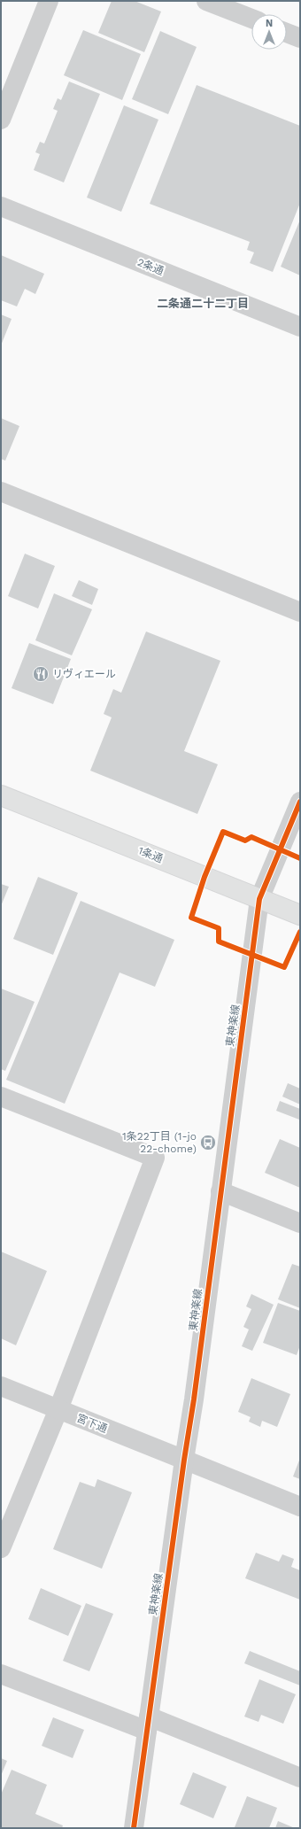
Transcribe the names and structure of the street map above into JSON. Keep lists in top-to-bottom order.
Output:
{
  "streets": {
    "main road": ["1条通"],
    "street": ["2条通", "東神楽線", "宮下通"]
  },
  "crossings": [
    ["1条通", "東神楽線"],
    ["東神楽線", "宮下通"]
  ],
  "districts": ["二条通二十二丁目"],
  "places": {
    "restaurant": ["リヴィエール"],
    "bus stop": ["1条22丁目 (1-jo 22-chome)"]
  },
  "north": "top"
}
